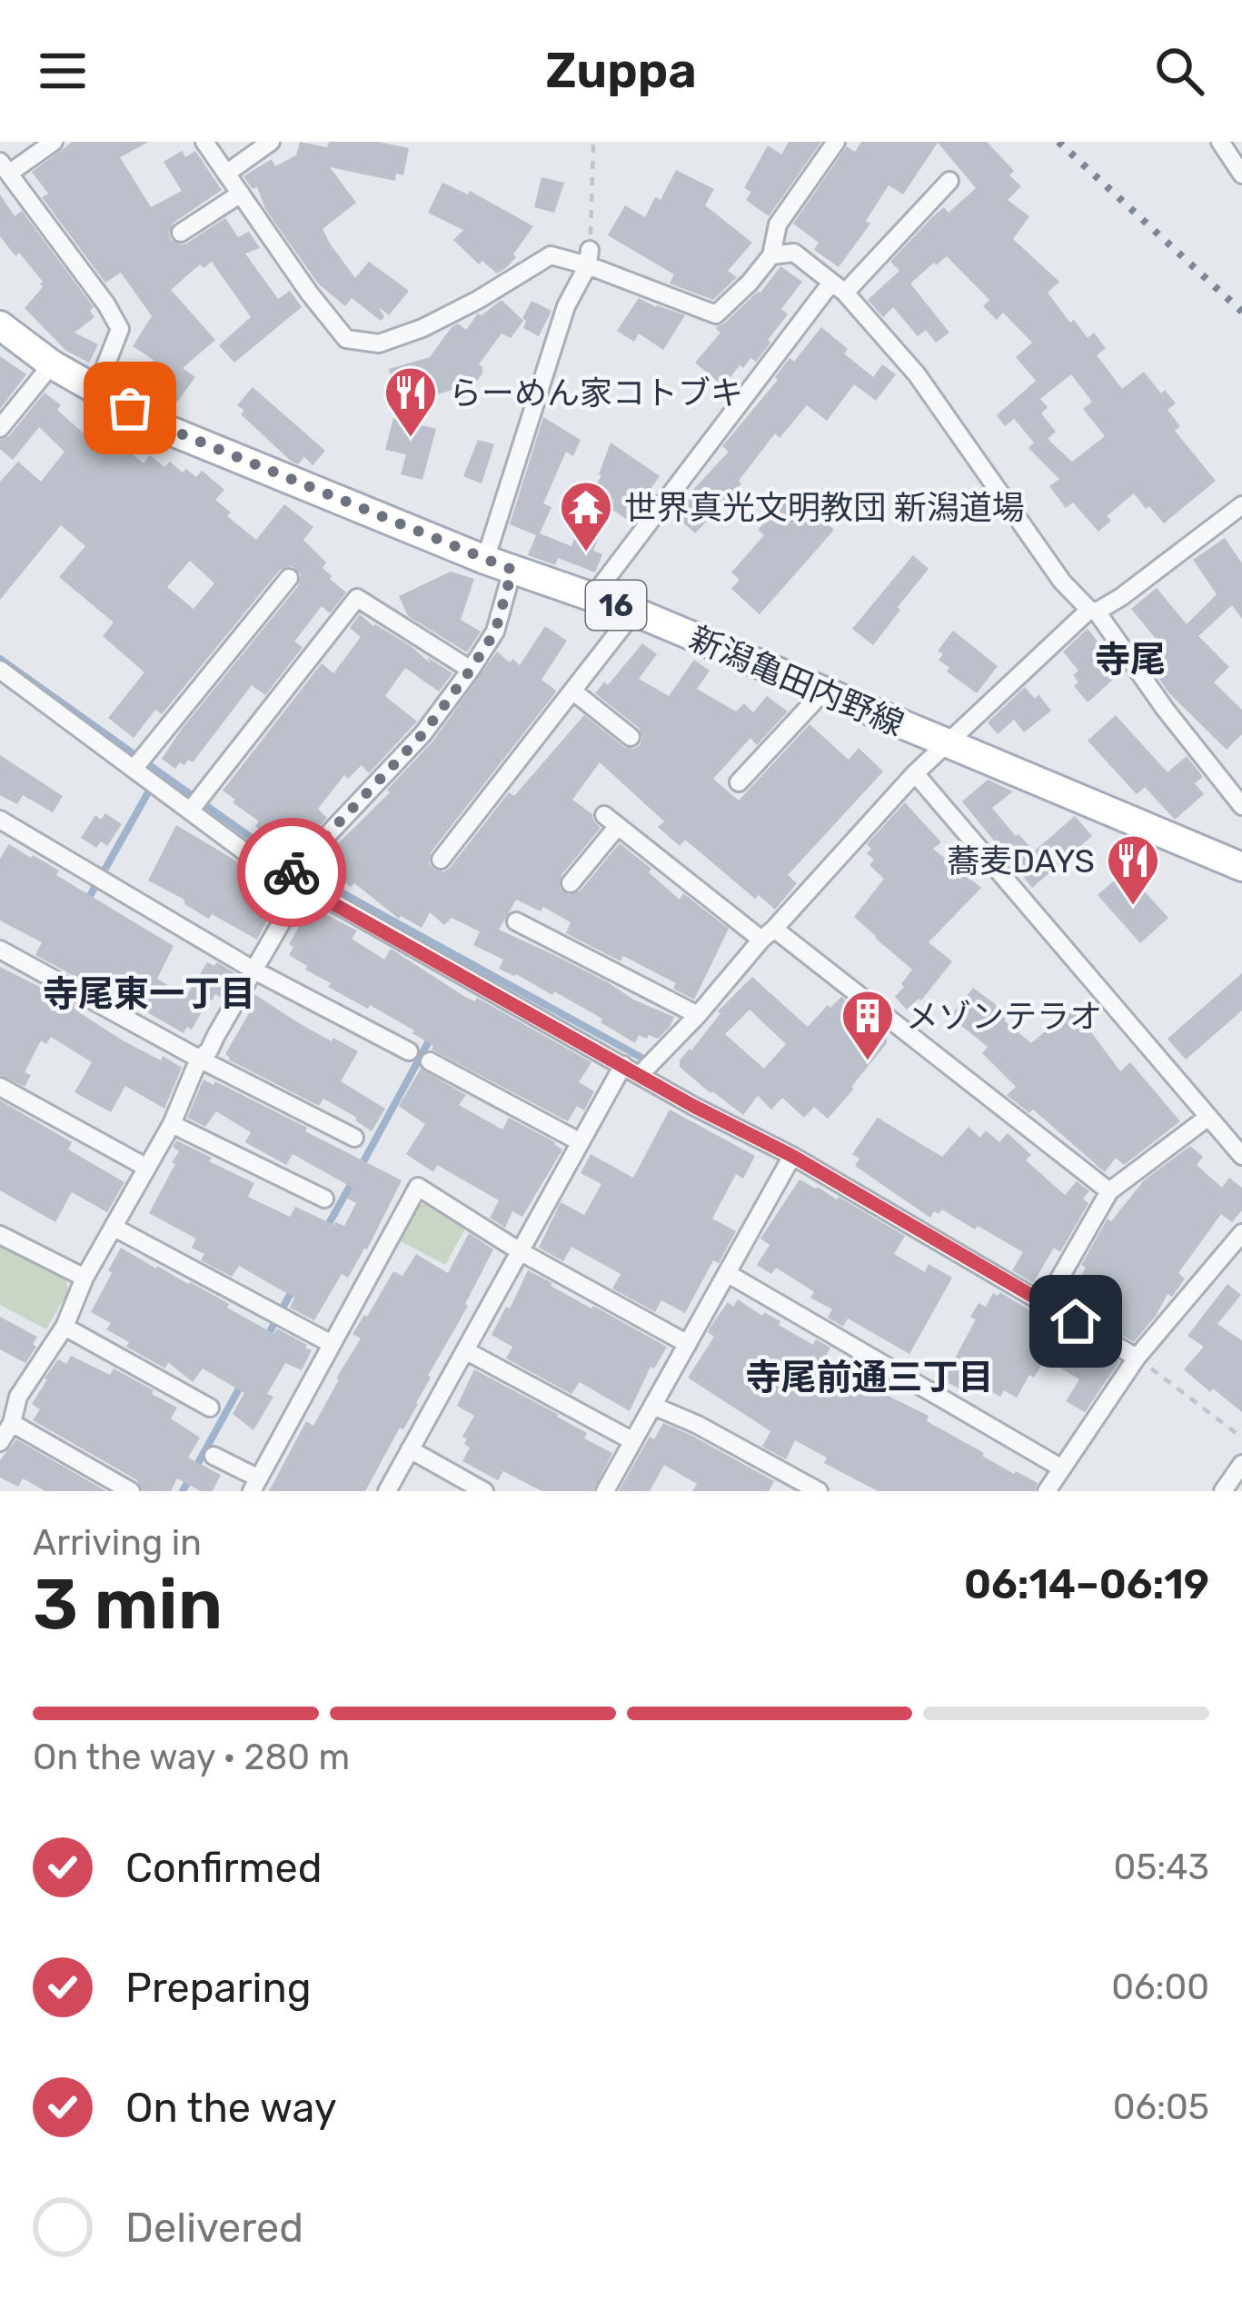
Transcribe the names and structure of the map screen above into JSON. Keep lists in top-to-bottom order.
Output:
{
  "streets": {
    "main road": ["16", "新潟亀田内野線"]
  },
  "districts": ["寺尾", "寺尾東一丁目", "寺尾前通三丁目"],
  "places": {
    "restaurant": ["らーめん家コトブキ", "蕎麦DAYS"],
    "temple": ["世界真光文明教団 新潟道場"],
    "building": ["メゾンテラオ"]
  },
  "page": {
    "header": "Zuppa",
    "heading": ["3 min", "Arriving in", "06:14–06:19"],
    "bar": "On the way · 280 m",
    "list": [
      ["Confirmed", "05:43"],
      ["Preparing", "06:00"],
      ["On the way", "06:05"],
      "Delivered"
    ]
  }
}
